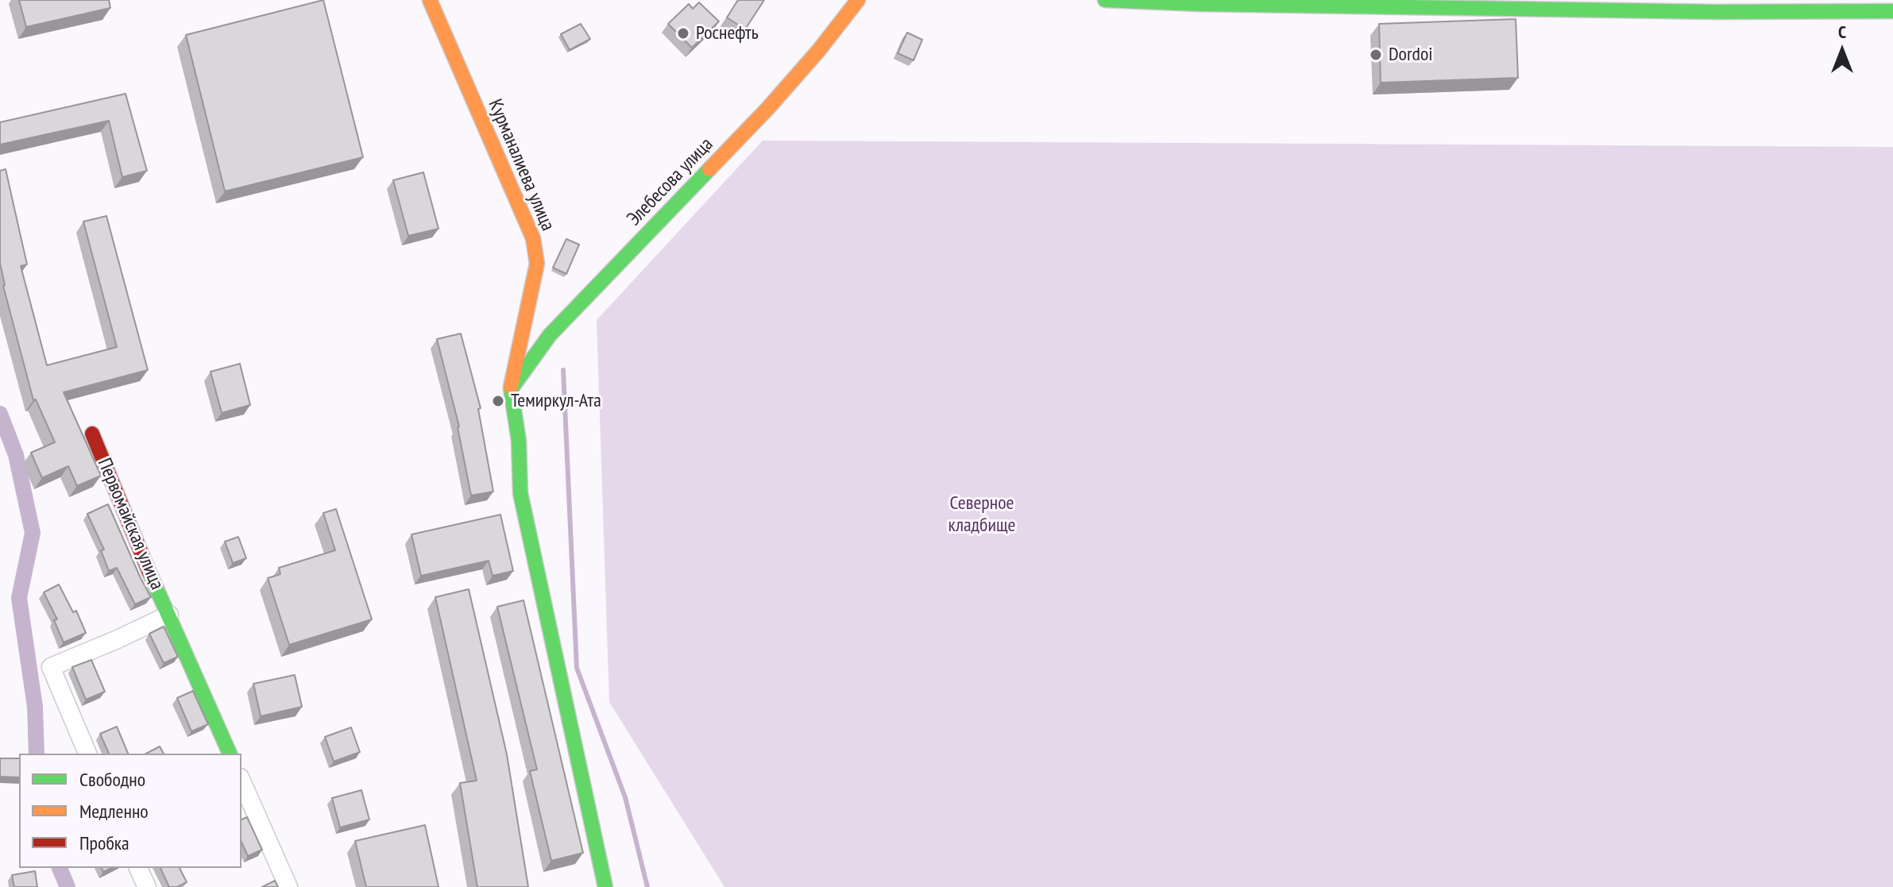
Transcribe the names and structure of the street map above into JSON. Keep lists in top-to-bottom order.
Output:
{
  "streets": {
    "street": ["Курманалиева улица", "Элебесова улица", "Первомайская улица"]
  },
  "crossings": [
    ["Курманалиева улица", "Элебесова улица"]
  ],
  "parks": ["Северное кладбище"],
  "places": ["Роснефть", "Dordoi", "Темиркул-Ата"],
  "legend": ["Свободно", "Медленно", "Пробка"],
  "north": "top"
}
